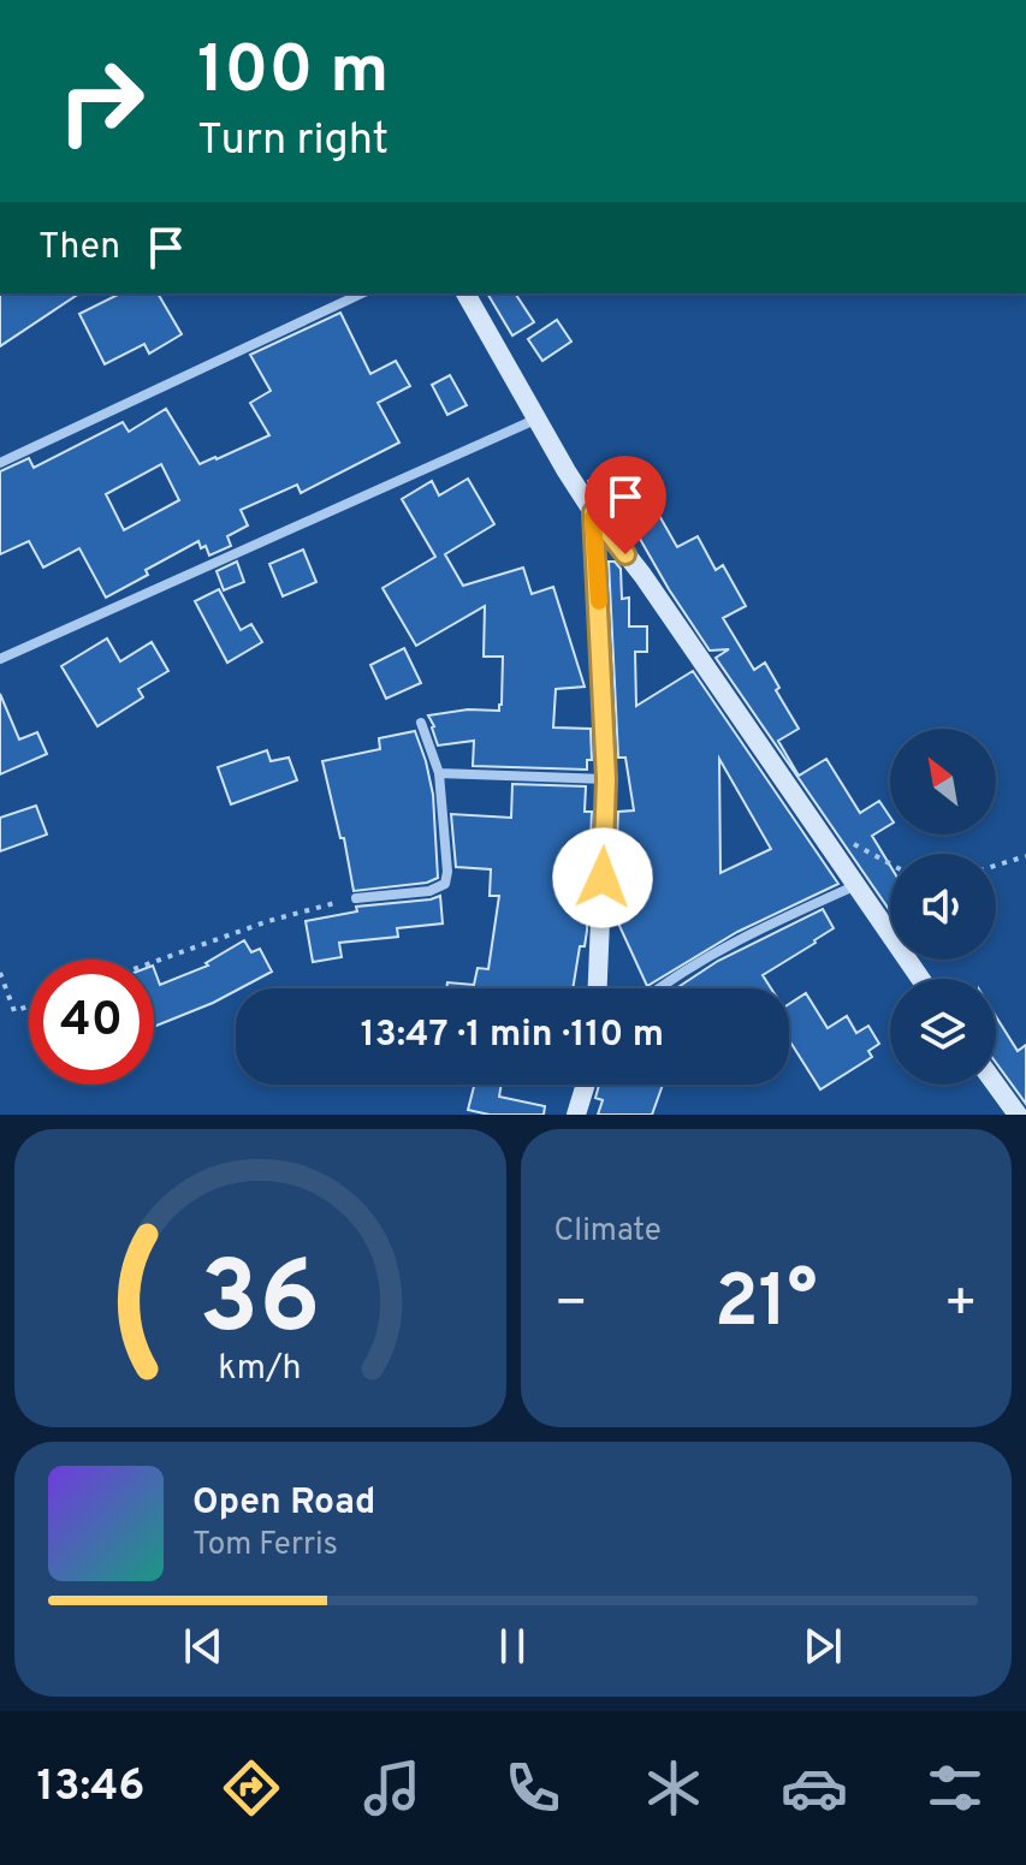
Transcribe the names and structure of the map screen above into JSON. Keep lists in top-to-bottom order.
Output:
{
  "north": "top left",
  "page": {
    "turn": ["100 m", "Turn right"],
    "then": "Then",
    "limit": "40",
    "trip": "13:47 · 1 min · 110 m",
    "tile": "Climate",
    "heat": ["−", "21°", "+"],
    "song": ["Open Road", "Tom Ferris"],
    "tabs": "13:46",
    "gauge": ["36", "km/h"]
  }
}
